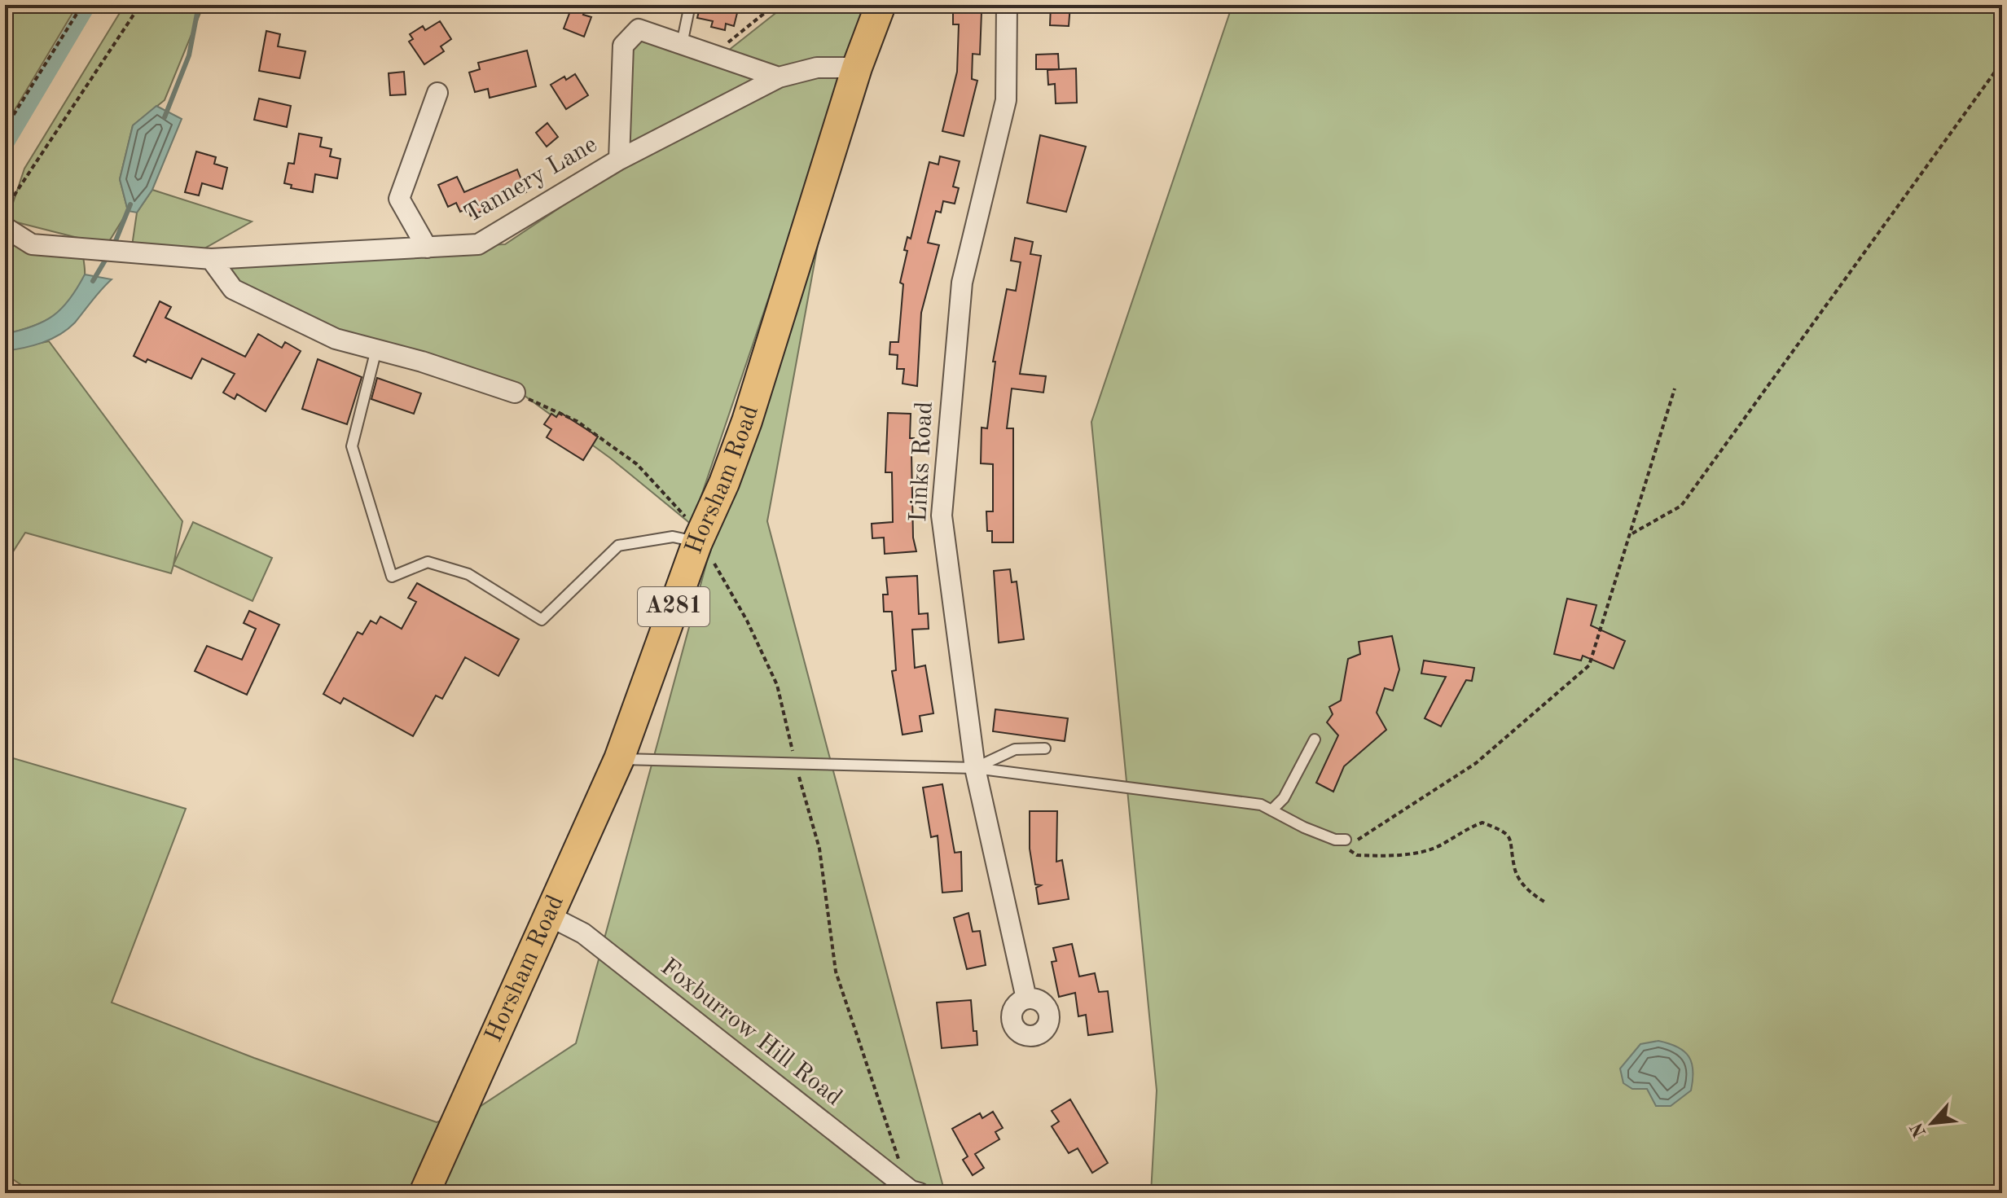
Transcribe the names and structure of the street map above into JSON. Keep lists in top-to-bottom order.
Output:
{
  "streets": {
    "main road": ["Horsham Road", "A281"],
    "street": ["Tannery Lane", "Links Road", "Foxburrow Hill Road"]
  },
  "crossings": [
    ["Tannery Lane", "Horsham Road"],
    ["Horsham Road", "Foxburrow Hill Road"]
  ],
  "north": "bottom left"
}
